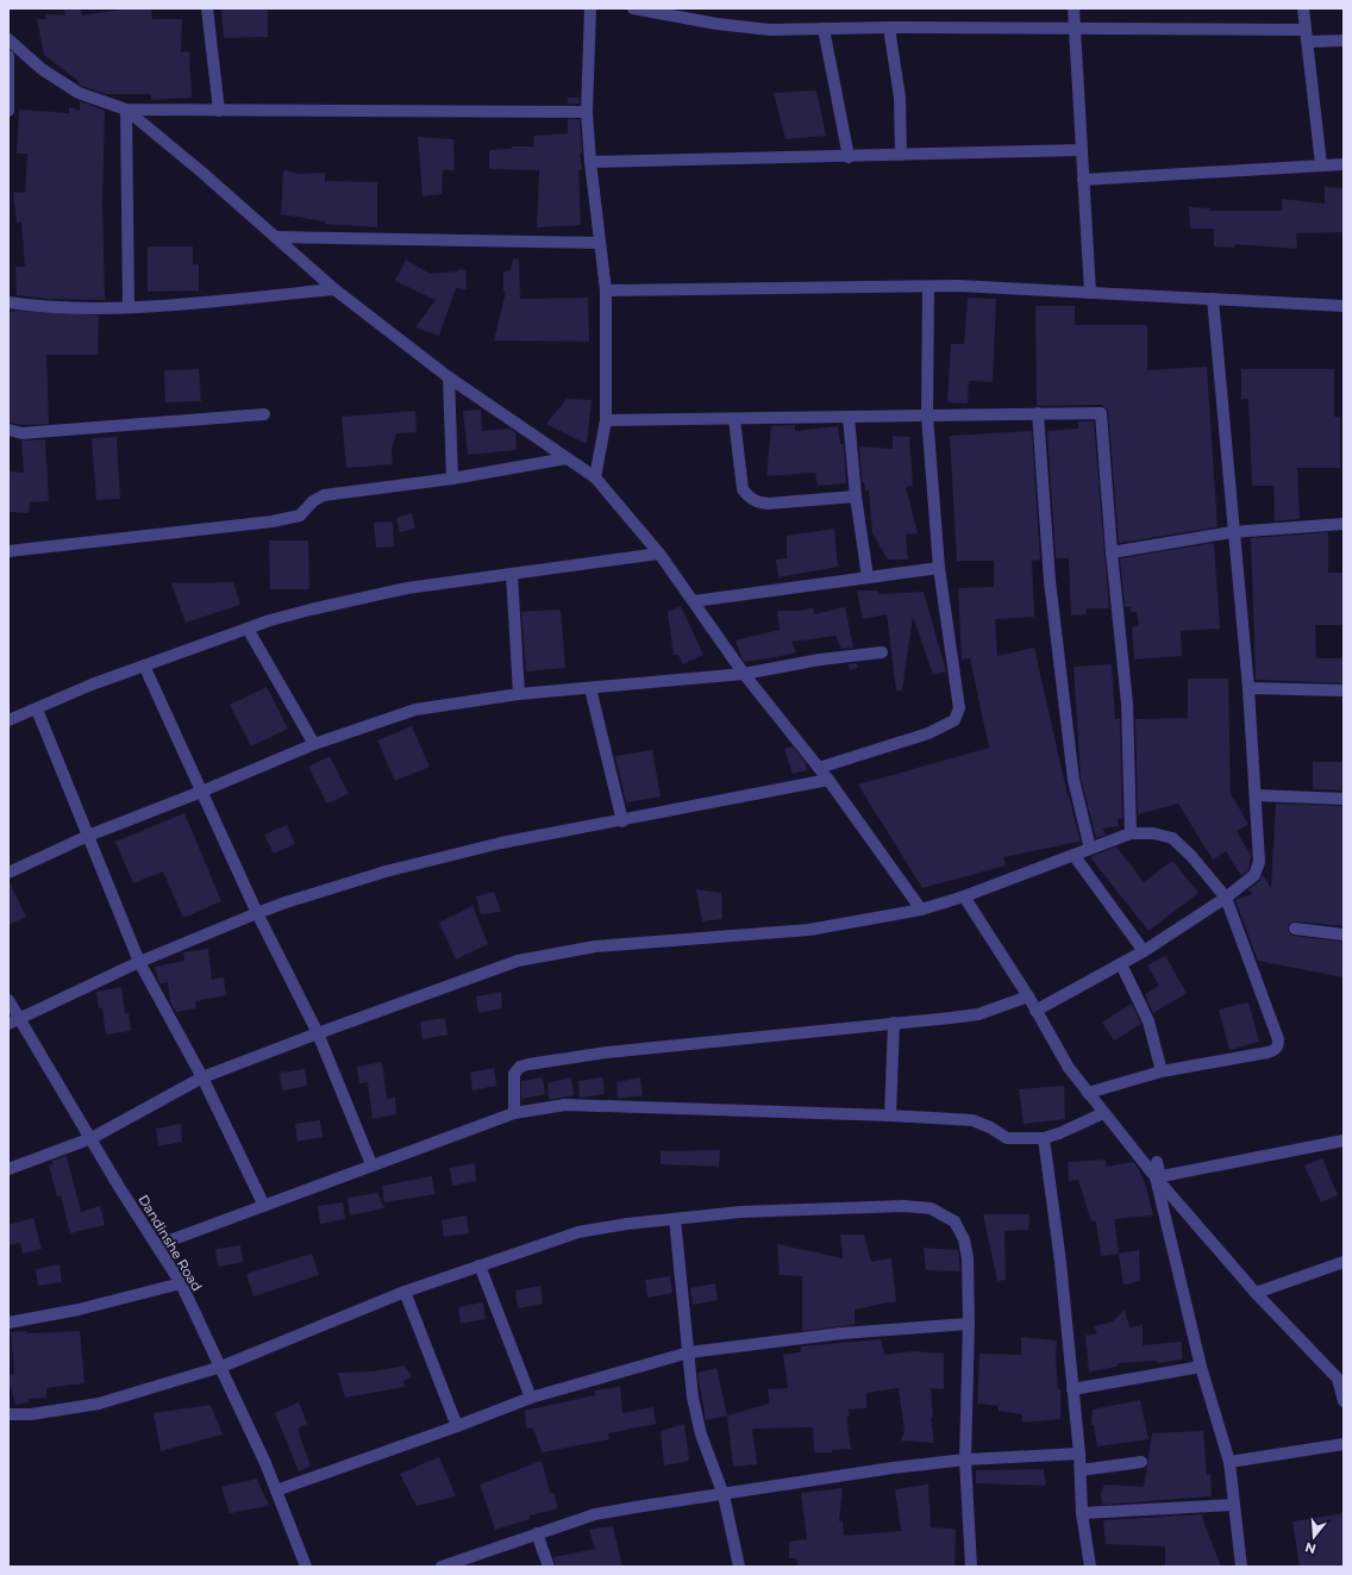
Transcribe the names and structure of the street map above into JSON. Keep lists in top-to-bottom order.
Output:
{
  "streets": {
    "street": ["Dandinshe Road"]
  },
  "north": "bottom"
}
